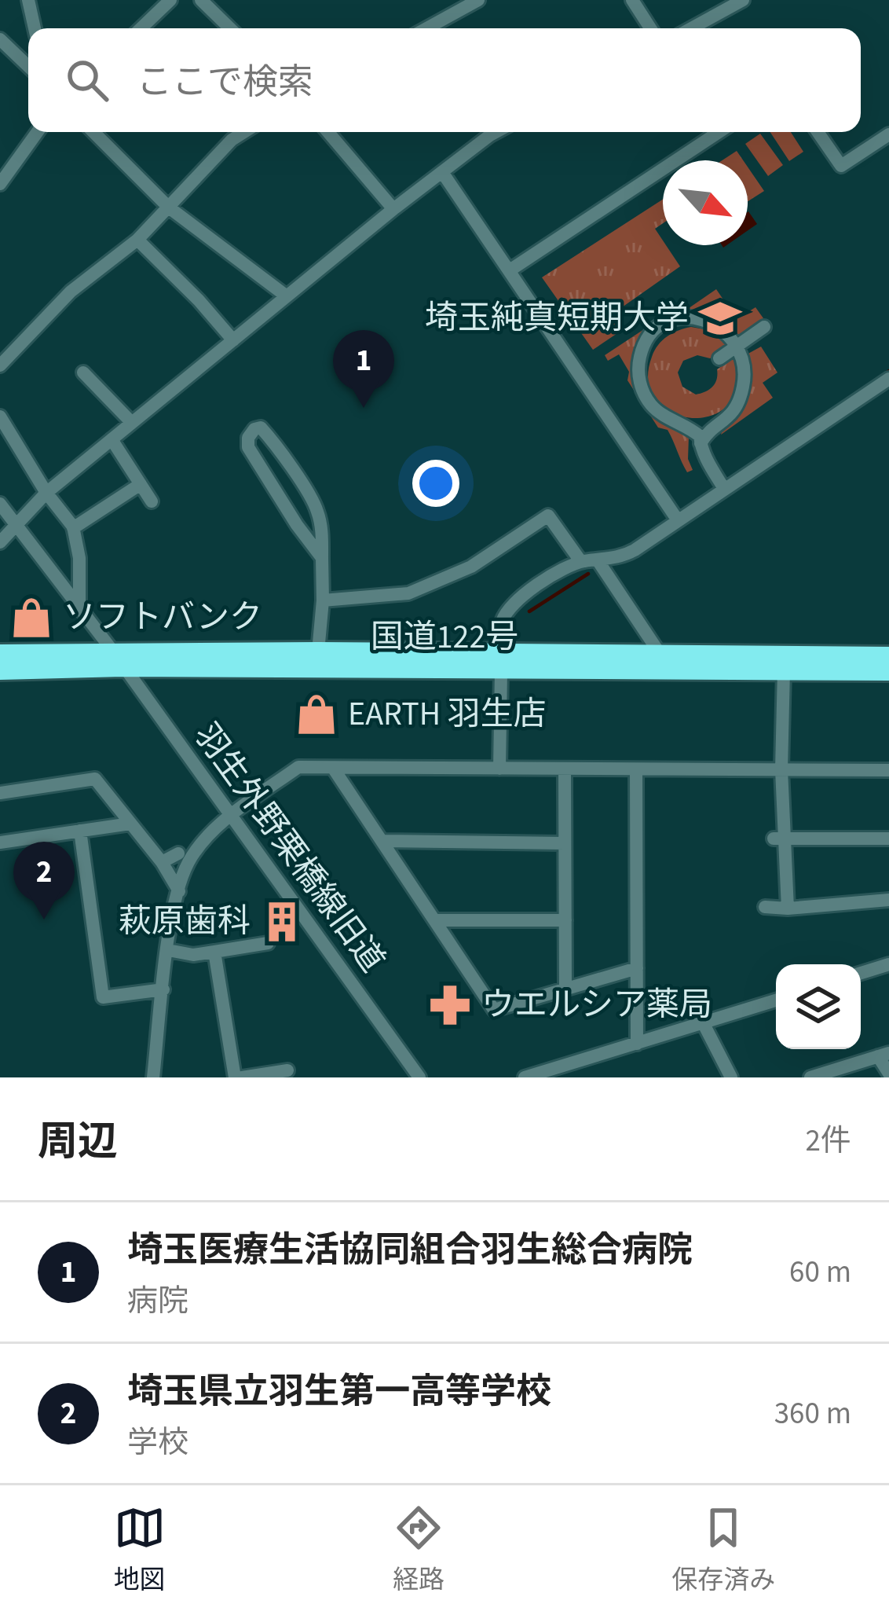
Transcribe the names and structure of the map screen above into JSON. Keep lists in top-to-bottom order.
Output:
{
  "streets": {
    "highway": ["国道122号"],
    "street": ["羽生外野栗橋線旧道"]
  },
  "crossings": [
    ["国道122号", "羽生外野栗橋線旧道"]
  ],
  "places": {
    "school or university": ["埼玉純真短期大学"],
    "shop": ["ソフトバンク", "EARTH 羽生店"],
    "building": ["萩原歯科"],
    "pharmacy": ["ウエルシア薬局"]
  },
  "north": "bottom right",
  "page": {
    "search": "ここで検索",
    "pins": ["1", "2"],
    "heading": ["周辺", "2件"],
    "list": [
      {
        "mark": "1",
        "name": "埼玉医療生活協同組合羽生総合病院",
        "note": "病院",
        "value": "60 m"
      },
      {
        "mark": "2",
        "name": "埼玉県立羽生第一高等学校",
        "note": "学校",
        "value": "360 m"
      }
    ],
    "nav": ["地図", "経路", "保存済み"]
  }
}
